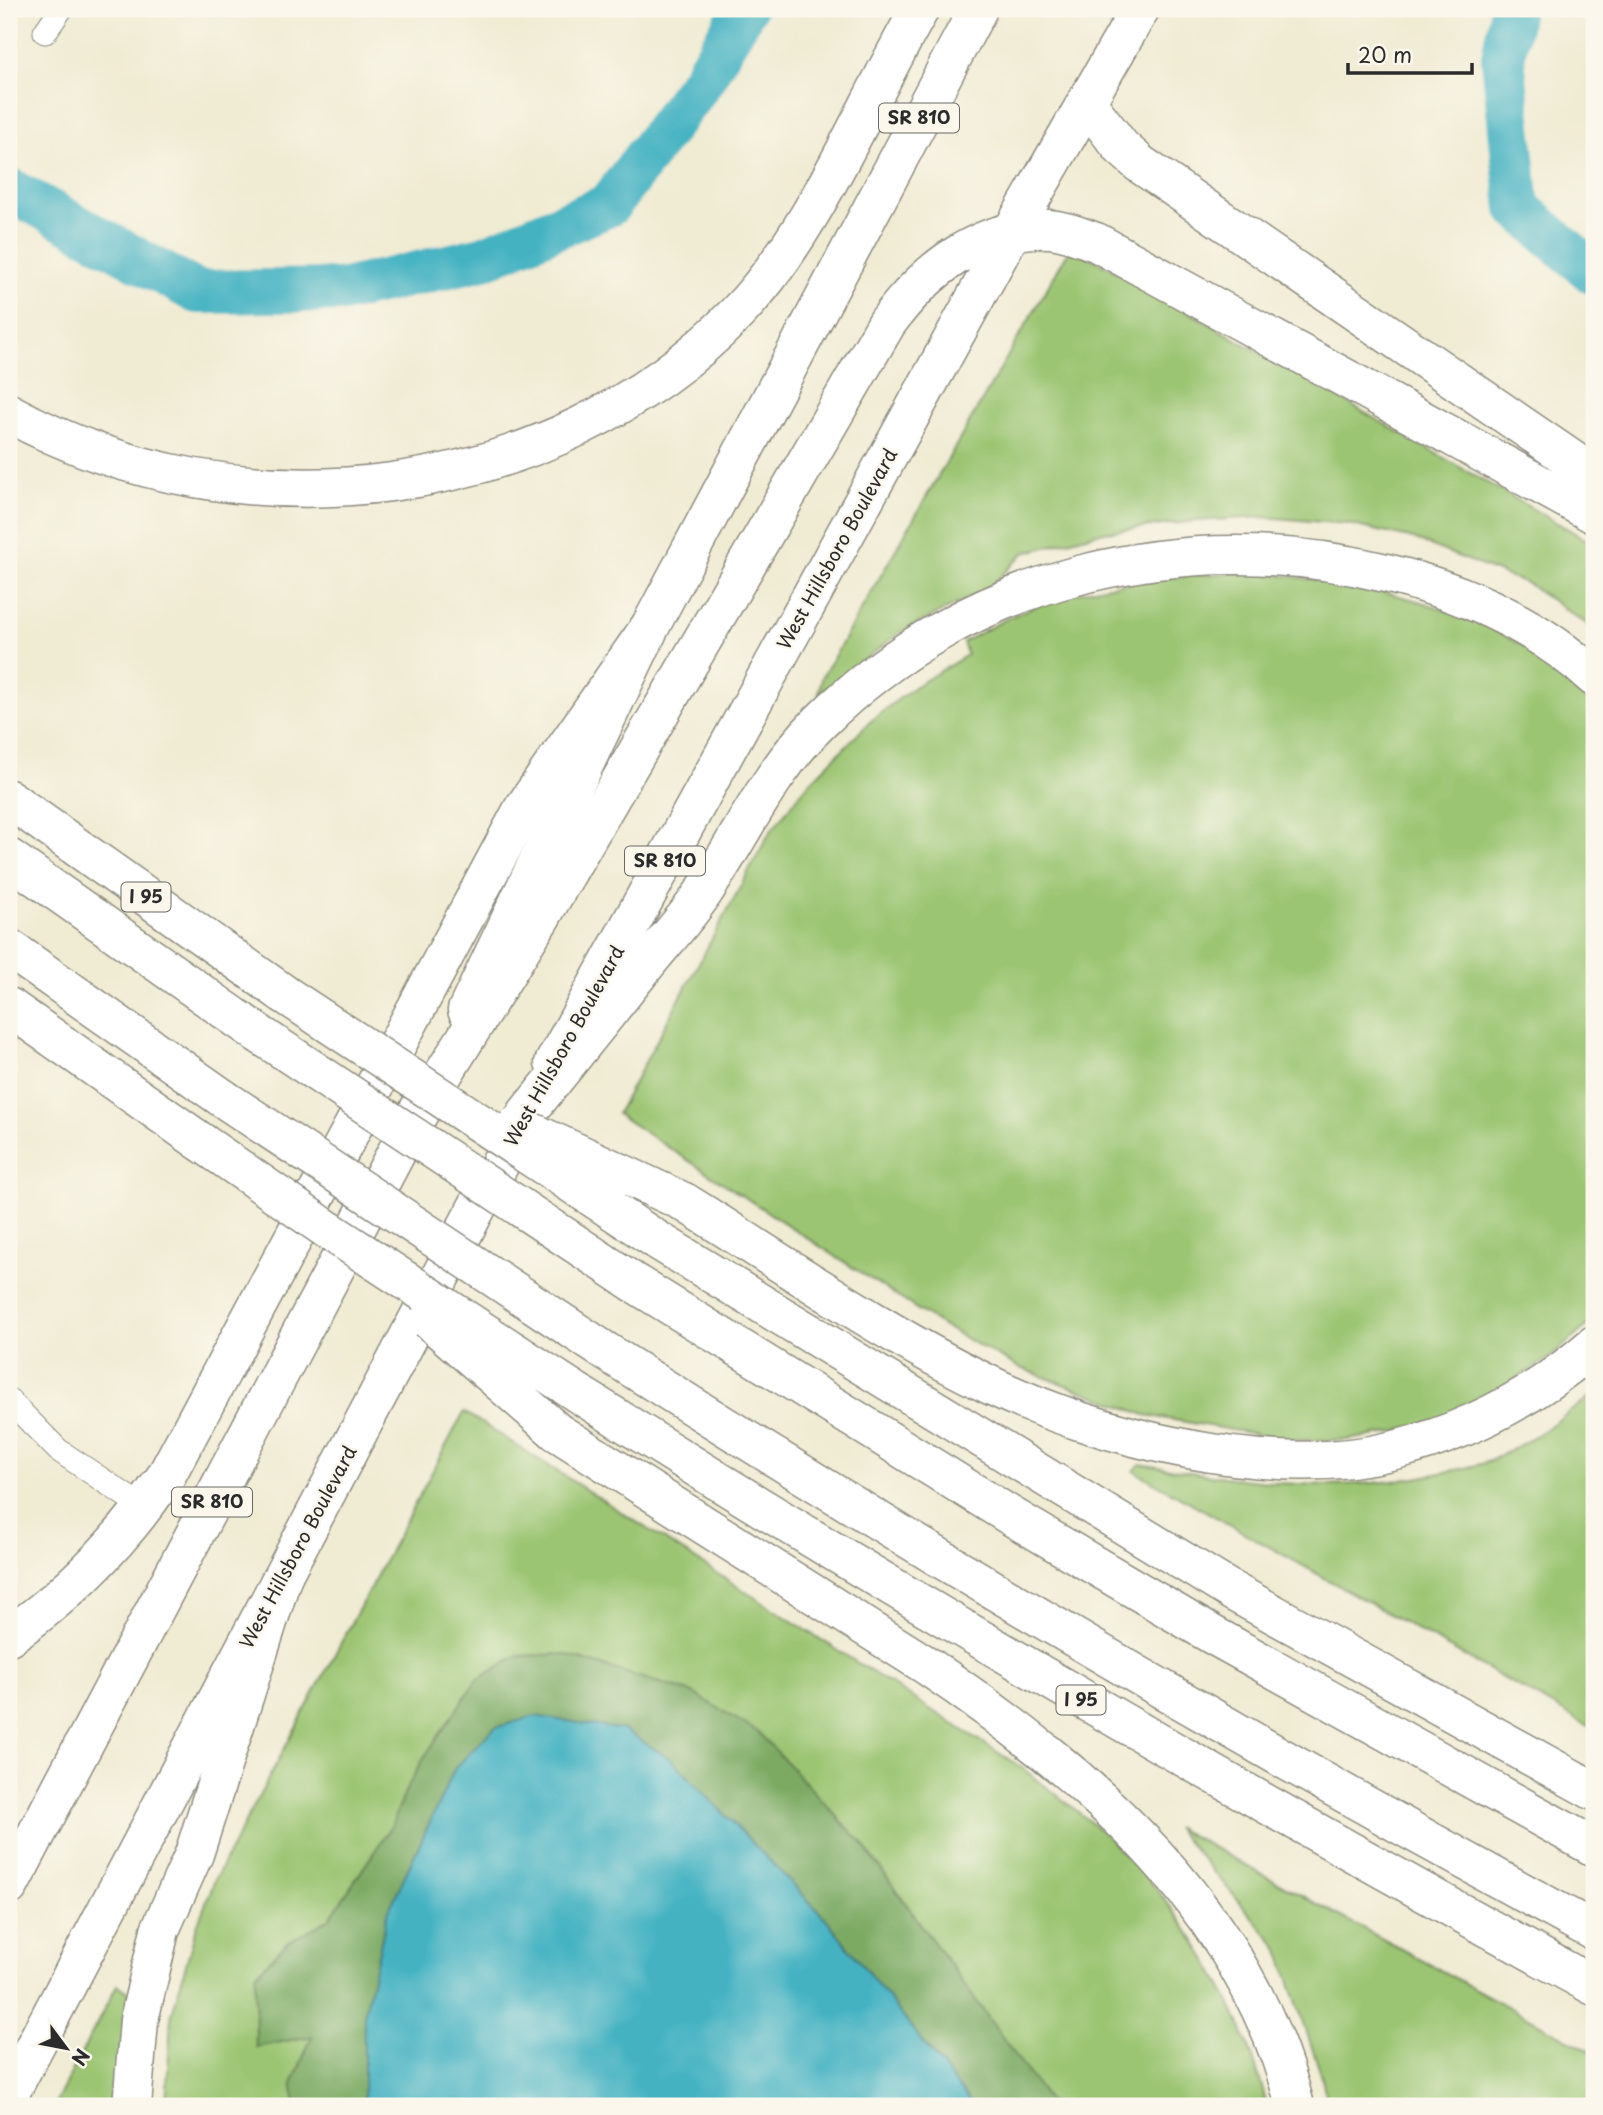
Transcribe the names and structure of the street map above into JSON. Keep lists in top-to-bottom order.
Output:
{
  "streets": {
    "main road": ["SR 810", "West Hillsboro Boulevard", "I 95"]
  },
  "scale_bar": "20 m",
  "north": "bottom right"
}
